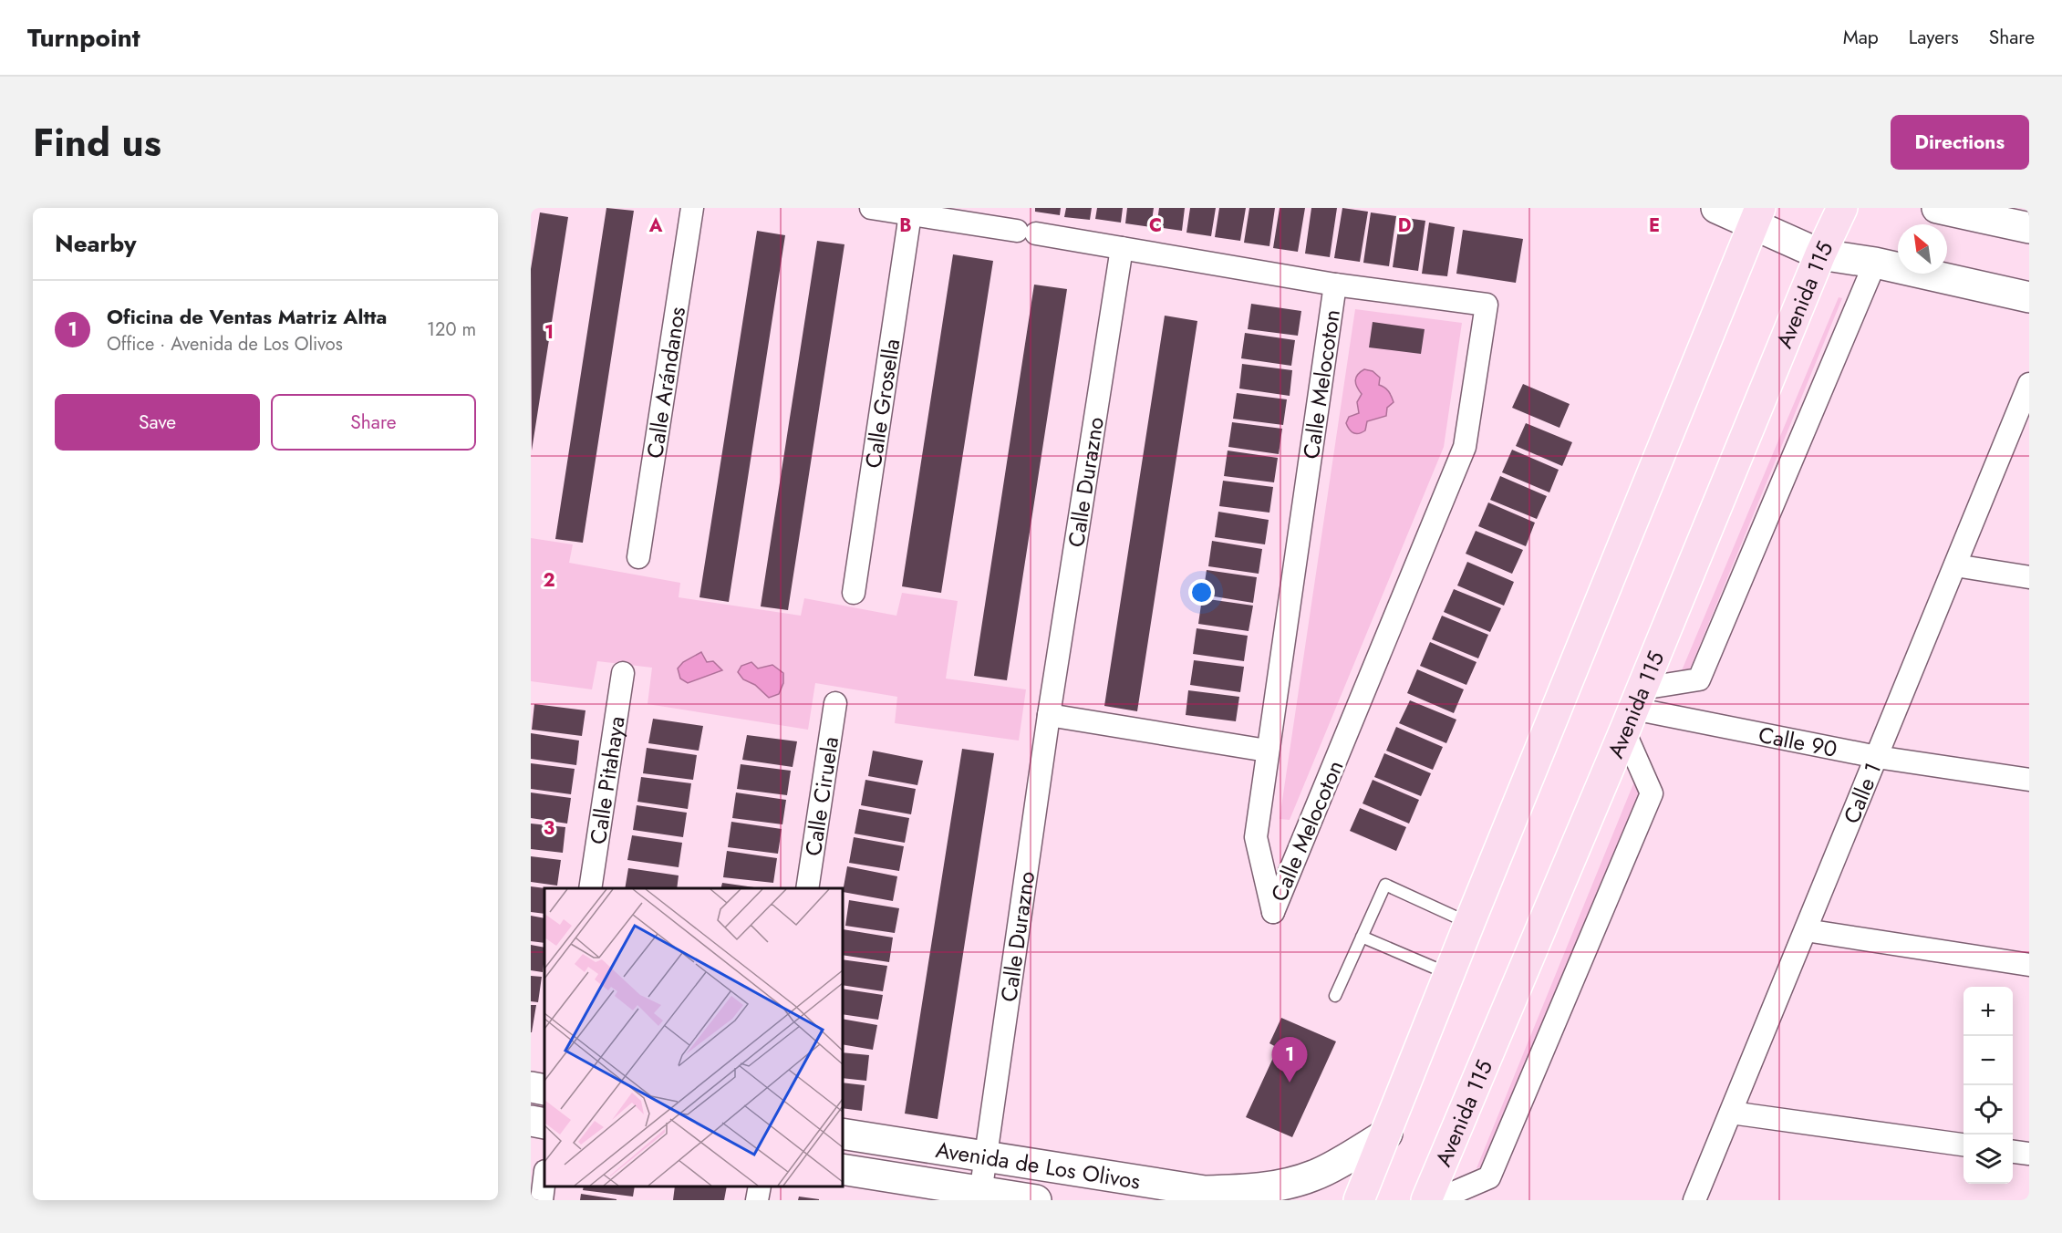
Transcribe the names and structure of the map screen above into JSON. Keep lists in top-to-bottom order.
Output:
{
  "streets": {
    "main road": ["Avenida 115"],
    "street": [
      "Calle Arándanos",
      "Calle Melocoton",
      "Calle Grosella",
      "Calle Durazno",
      "Calle 90",
      "Calle Pitahaya",
      "Calle 1",
      "Calle Ciruela",
      "Avenida de Los Olivos"
    ]
  },
  "crossings": [
    ["Avenida 115", "Calle 90"],
    ["Calle Durazno", "Avenida de Los Olivos"],
    ["Calle 90", "Calle 1"]
  ],
  "north": "top left",
  "page": {
    "header": "Turnpoint",
    "nav": ["Map", "Layers", "Share"],
    "title": "Find us",
    "buttons": [
      "Directions",
      ["Save", "Share"]
    ],
    "heading": "Nearby",
    "list": [
      {
        "mark": "1",
        "name": "Oficina de Ventas Matriz Altta",
        "note": "Office · Avenida de Los Olivos",
        "value": "120 m"
      }
    ],
    "map_buttons": ["+", "−"],
    "pins": "1"
  },
  "grid": {
    "columns": [
      "A",
      "B",
      "C",
      "D",
      "E"
    ],
    "rows": ["1", "2", "3"]
  }
}
